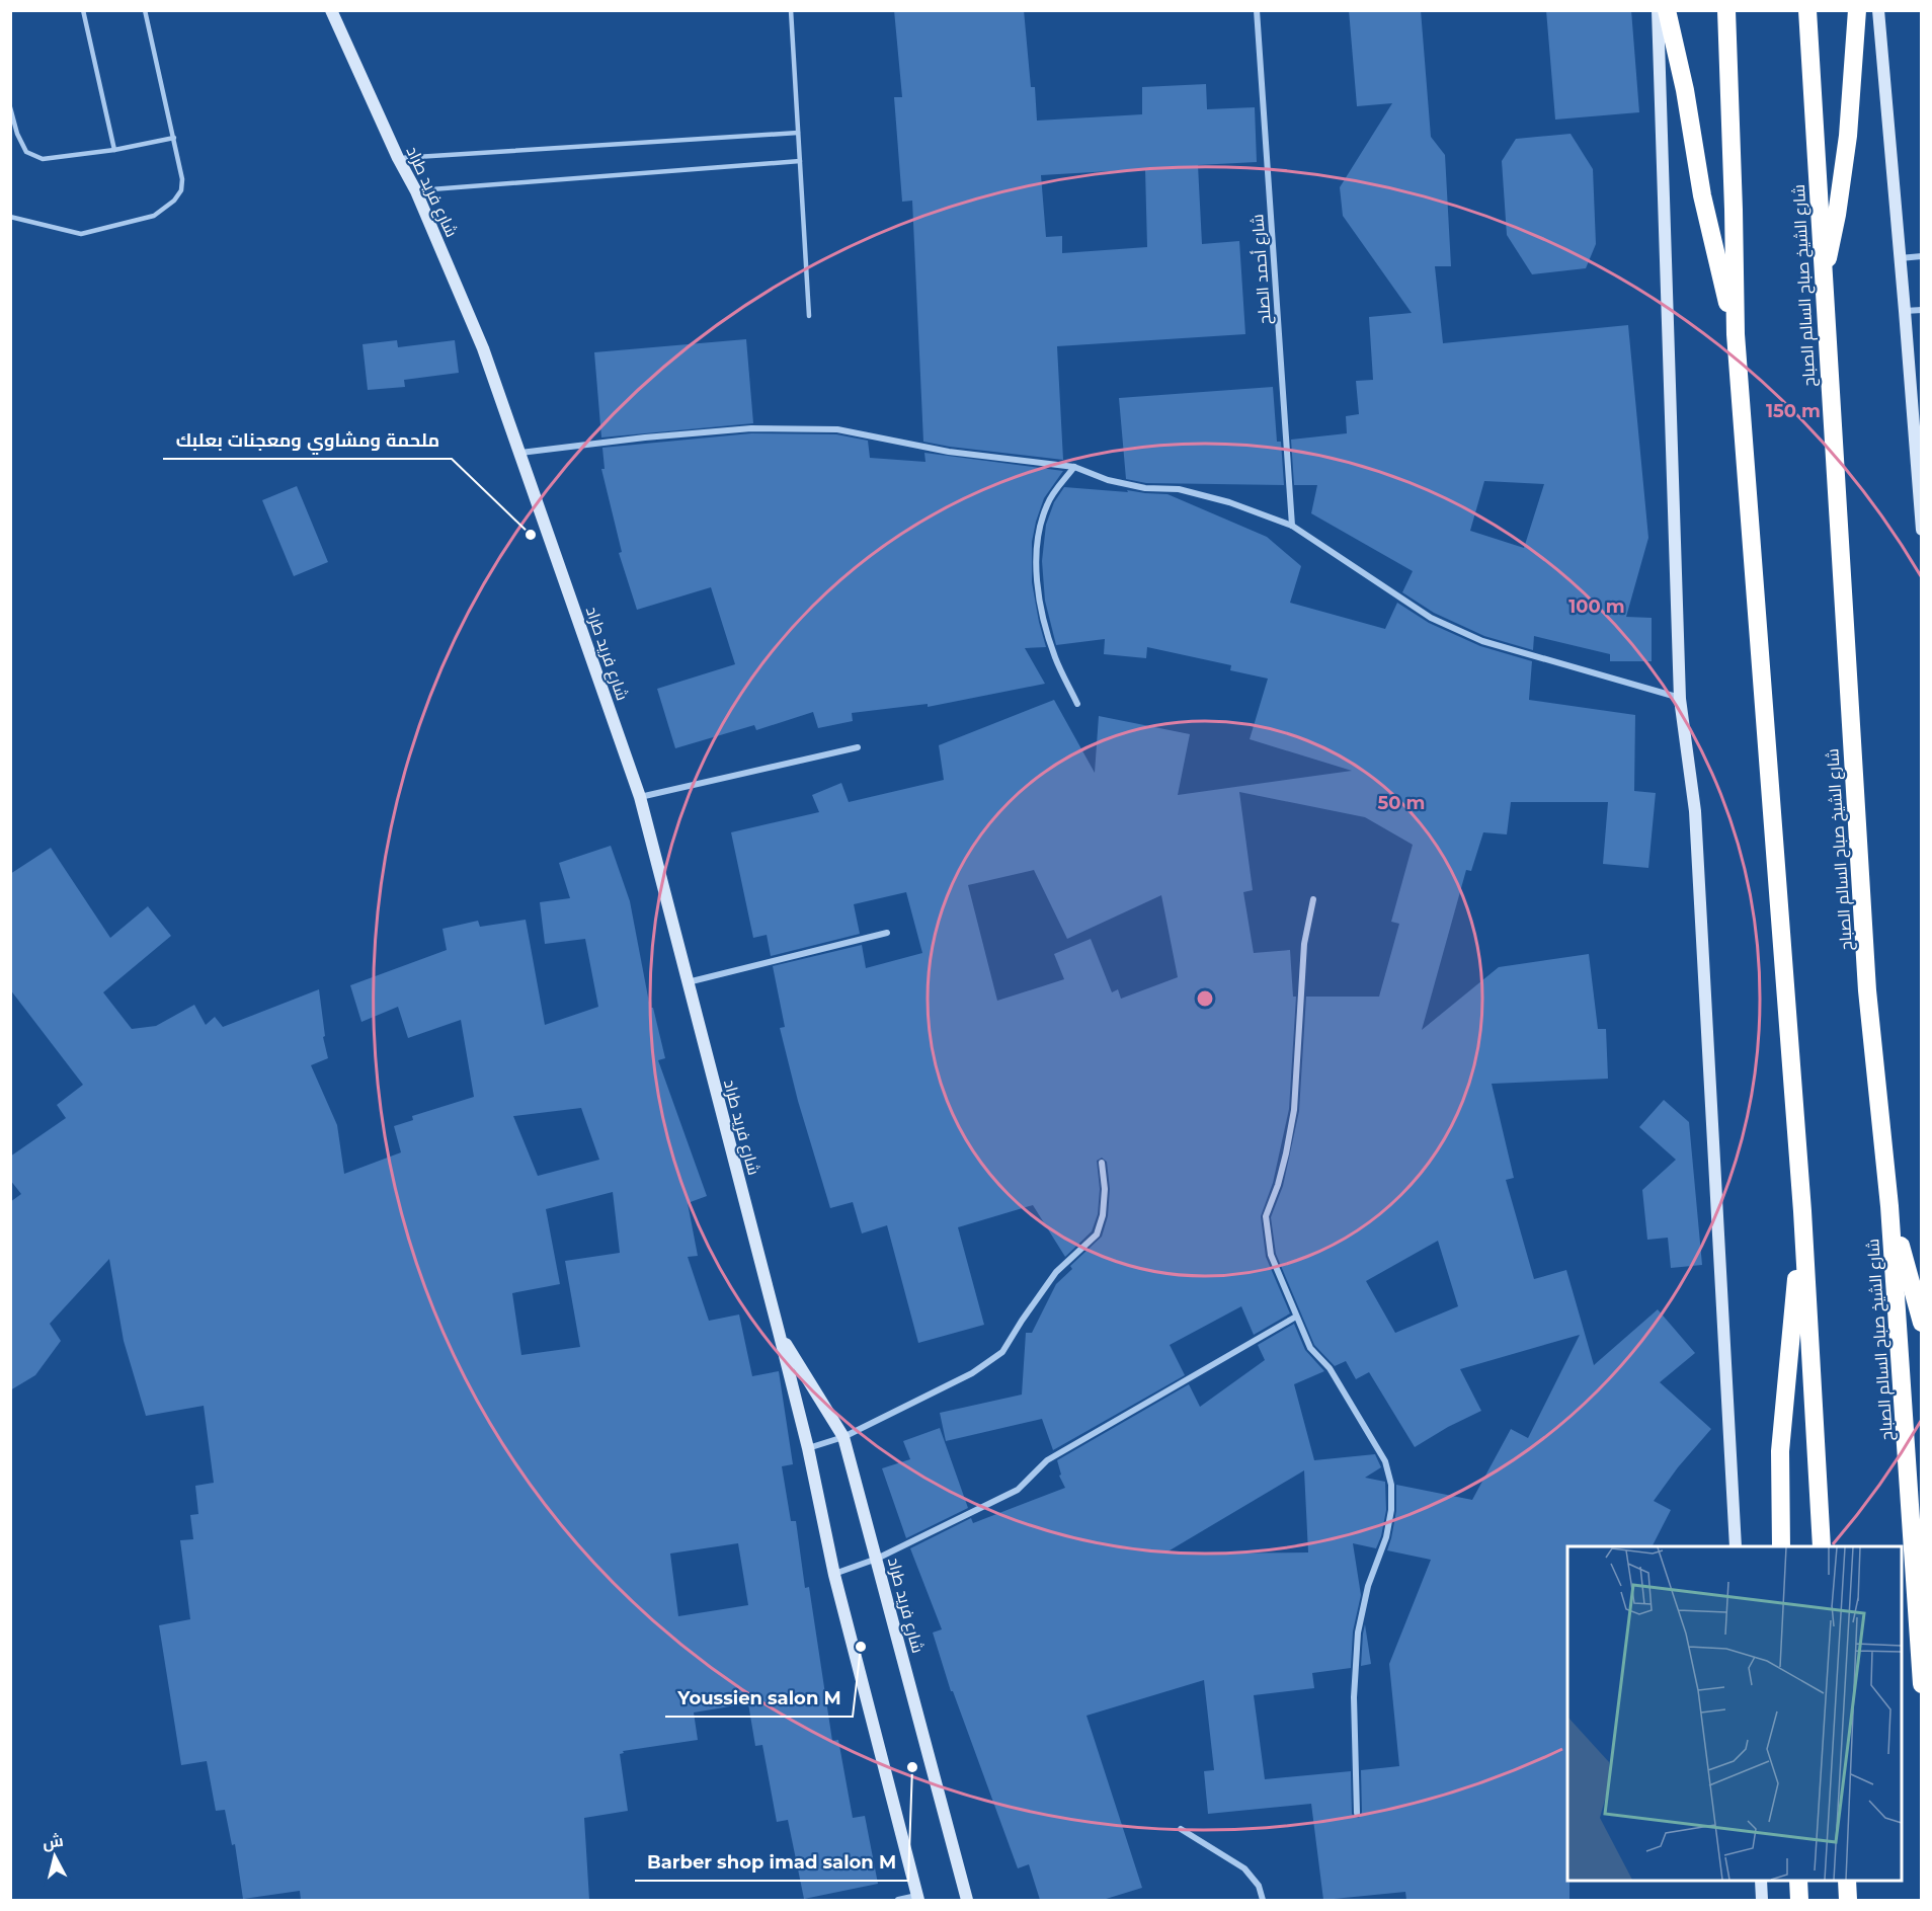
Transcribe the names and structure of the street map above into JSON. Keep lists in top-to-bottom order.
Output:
{
  "streets": {
    "highway": ["شارع الشيخ صباح السالم الصباح"],
    "main road": ["شارع فريد طراد"],
    "street": ["شارع أحمد الصلح"]
  },
  "places": ["ملحمة ومشاوي ومعجنات بعلبك", "Youssien salon M", "Barber shop imad salon M"],
  "north": "top",
  "rings": ["150 m", "100 m", "50 m"]
}
